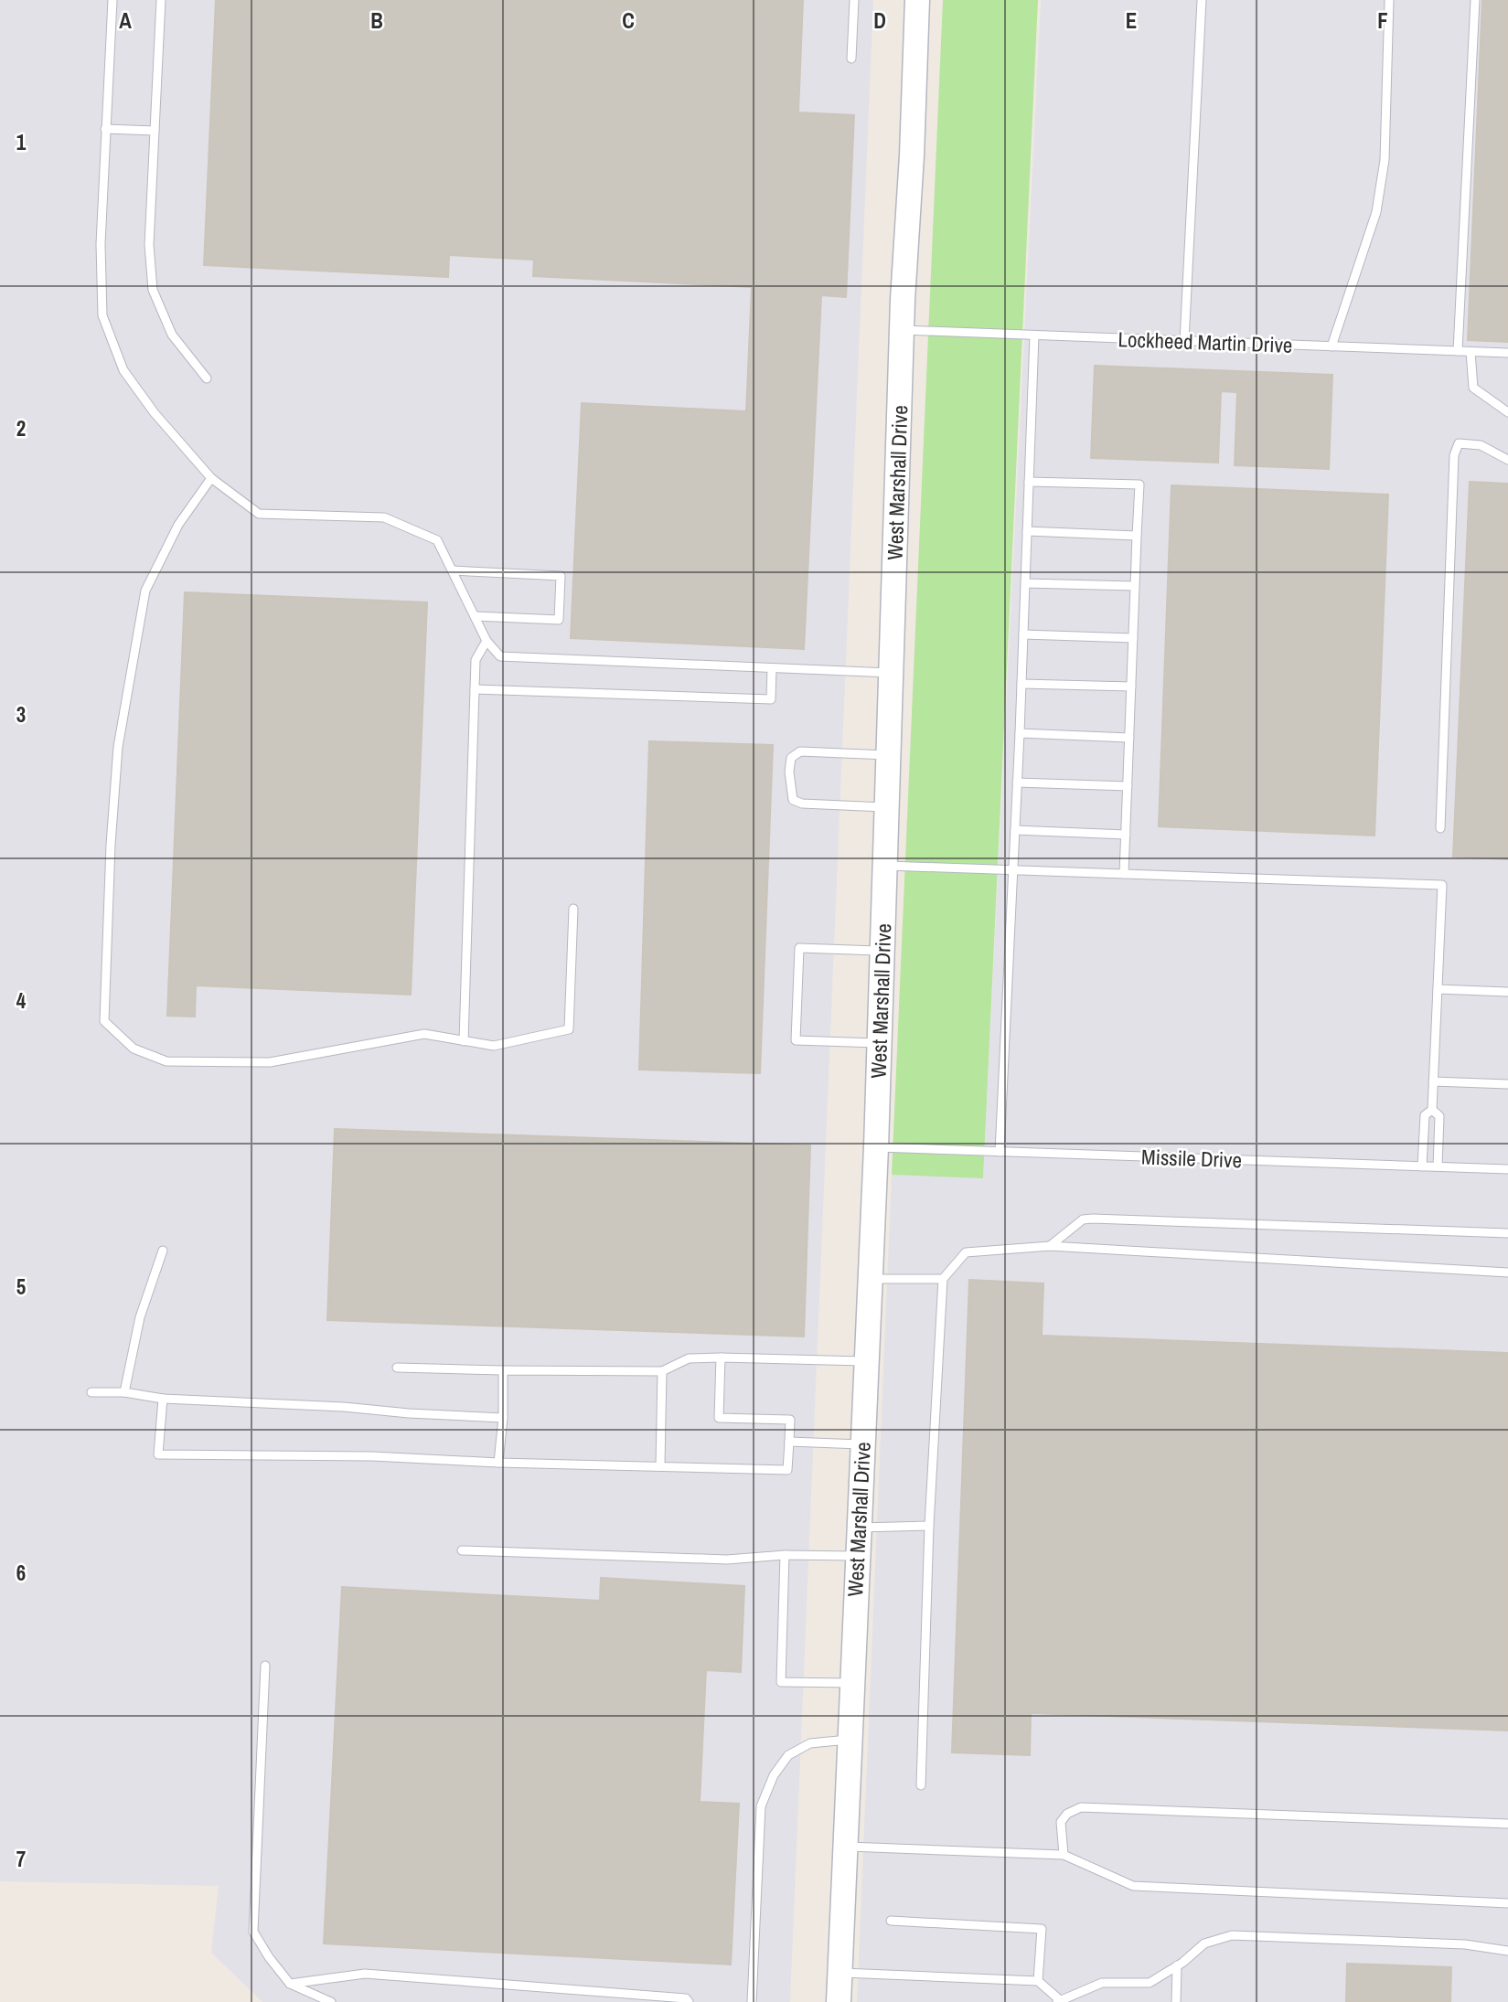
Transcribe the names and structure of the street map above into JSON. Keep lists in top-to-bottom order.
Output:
{
  "streets": {
    "main road": ["West Marshall Drive"],
    "lane": ["Lockheed Martin Drive", "Missile Drive"]
  },
  "crossings": [
    ["Lockheed Martin Drive", "West Marshall Drive"],
    ["West Marshall Drive", "Missile Drive"]
  ],
  "grid": {
    "columns": [
      "A",
      "B",
      "C",
      "D",
      "E",
      "F"
    ],
    "rows": [
      "1",
      "2",
      "3",
      "4",
      "5",
      "6",
      "7"
    ]
  }
}
